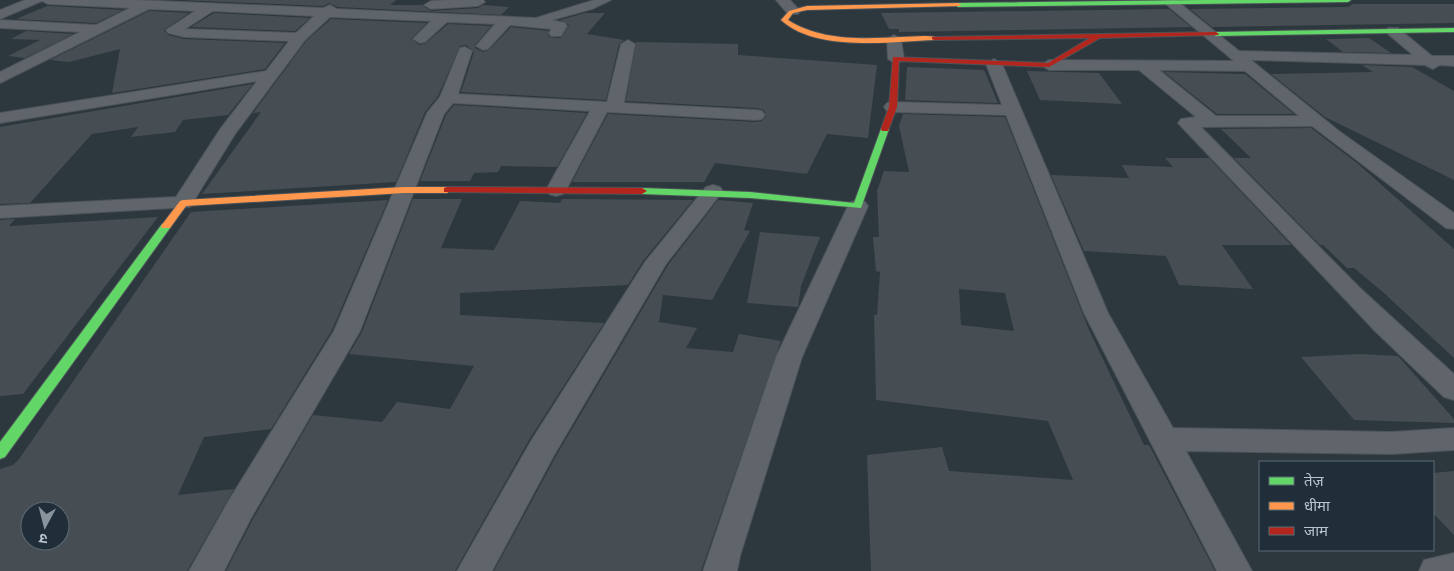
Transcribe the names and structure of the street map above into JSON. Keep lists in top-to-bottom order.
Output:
{
  "legend": ["तेज़", "धीमा", "जाम"],
  "north": "bottom"
}
